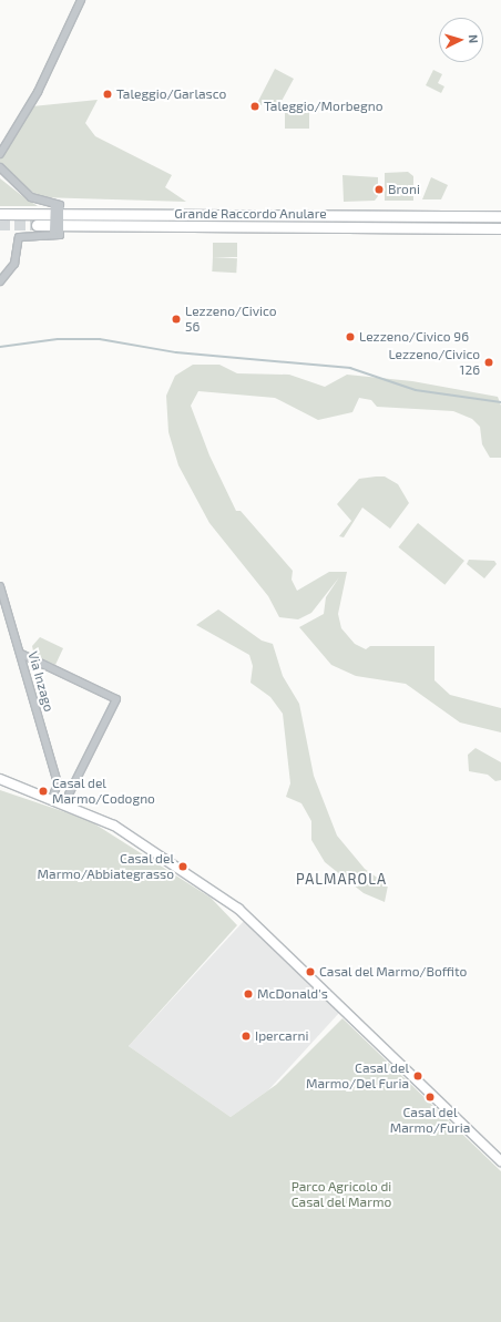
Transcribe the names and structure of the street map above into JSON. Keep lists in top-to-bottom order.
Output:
{
  "streets": {
    "highway": ["Grande Raccordo Anulare"],
    "street": ["Via Inzago"]
  },
  "districts": ["PALMAROLA"],
  "parks": ["Parco Agricolo di Casal del Marmo"],
  "places": [
    "Taleggio/Garlasco",
    "Taleggio/Morbegno",
    "Broni",
    "Lezzeno/Civico 56",
    "Lezzeno/Civico 96",
    "Lezzeno/Civico 126",
    "Casal del Marmo/Codogno",
    "Casal del Marmo/Abbiategrasso",
    "Casal del Marmo/Boffito",
    "McDonald's",
    "Ipercarni",
    "Casal del Marmo/Del Furia",
    "Casal del Marmo/Furia"
  ],
  "north": "right"
}
